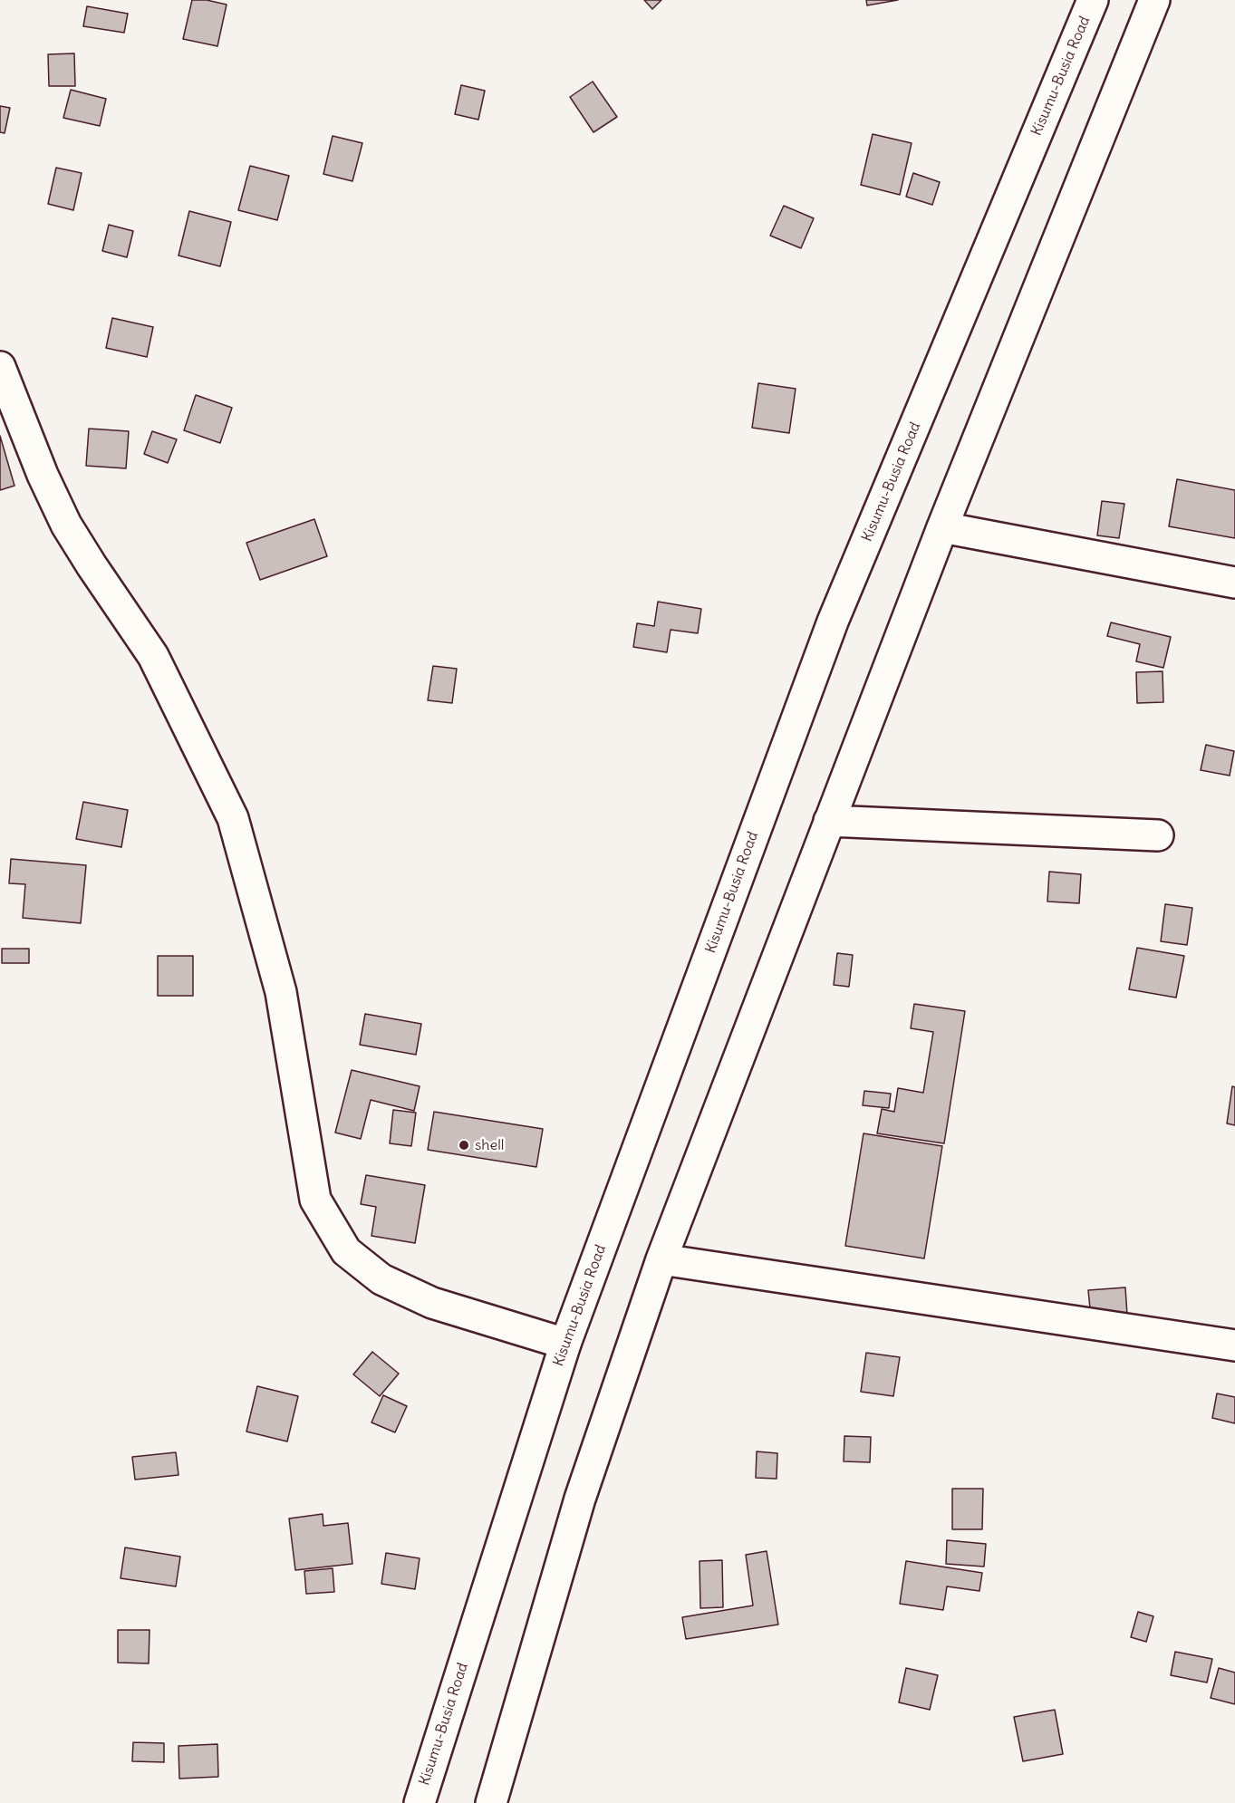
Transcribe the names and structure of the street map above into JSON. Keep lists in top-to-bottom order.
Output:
{
  "streets": {
    "main road": ["Kisumu-Busia Road"]
  },
  "places": ["shell"]
}
